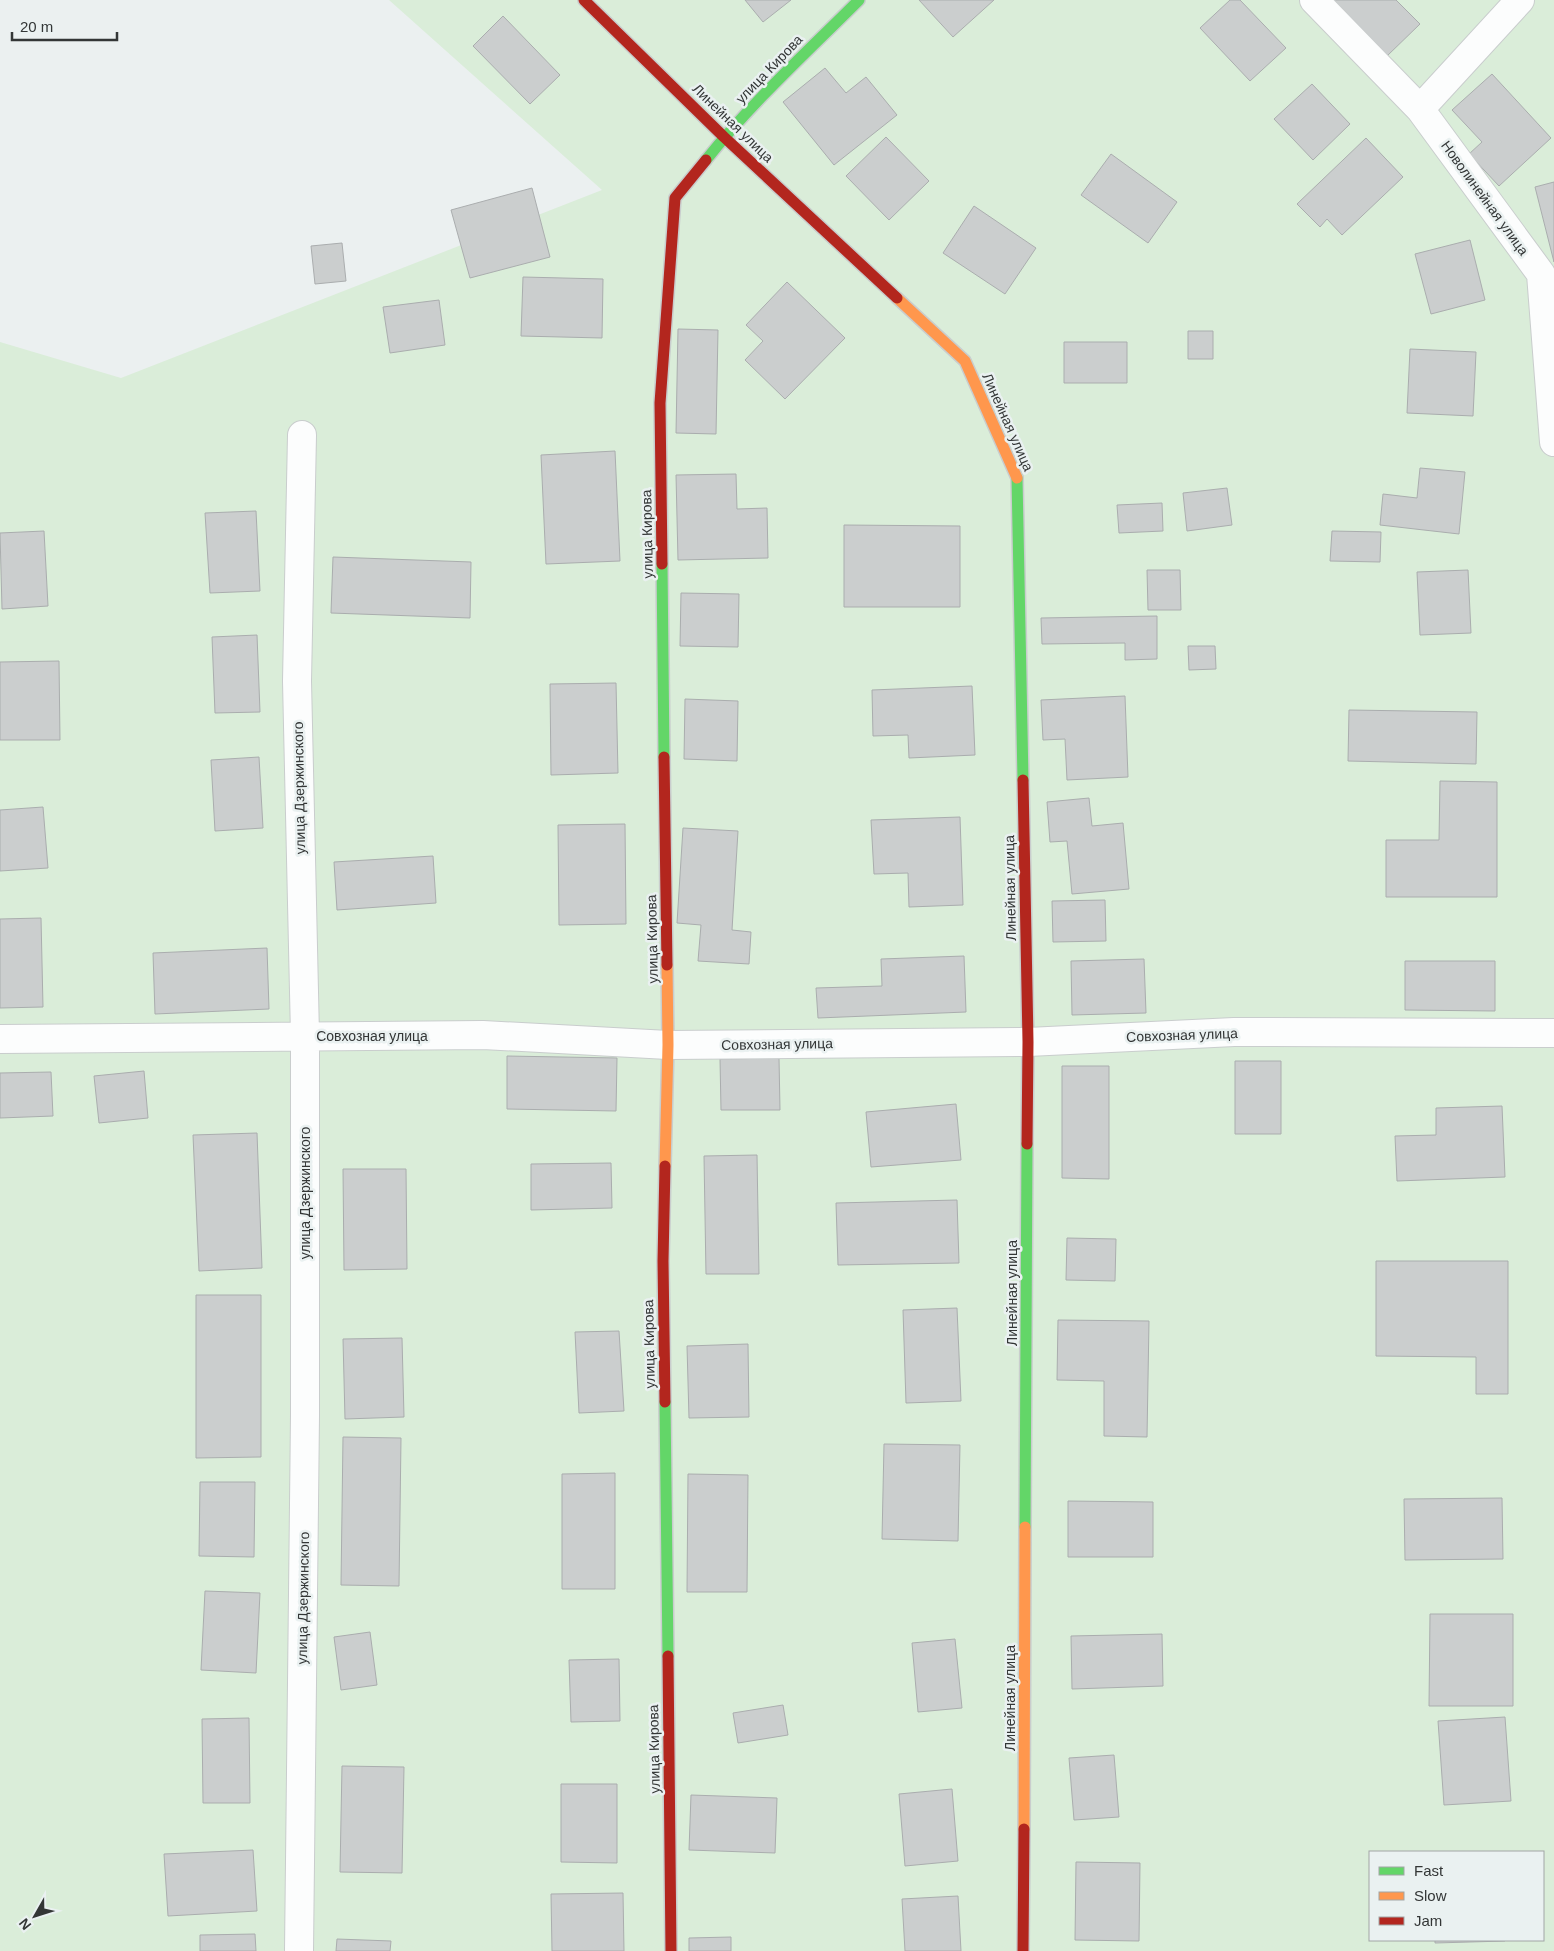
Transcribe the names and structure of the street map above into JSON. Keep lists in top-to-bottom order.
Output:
{
  "streets": {
    "street": [
      "улица Кирова",
      "Линейная улица",
      "Новолинейная улица",
      "улица Дзержинского",
      "Совхозная улица"
    ]
  },
  "crossings": [
    ["улица Кирова", "Линейная улица"],
    ["улица Кирова", "Совхозная улица"],
    ["Линейная улица", "Совхозная улица"],
    ["улица Дзержинского", "Совхозная улица"]
  ],
  "legend": ["Fast", "Slow", "Jam"],
  "scale_bar": "20 m",
  "north": "bottom left"
}
